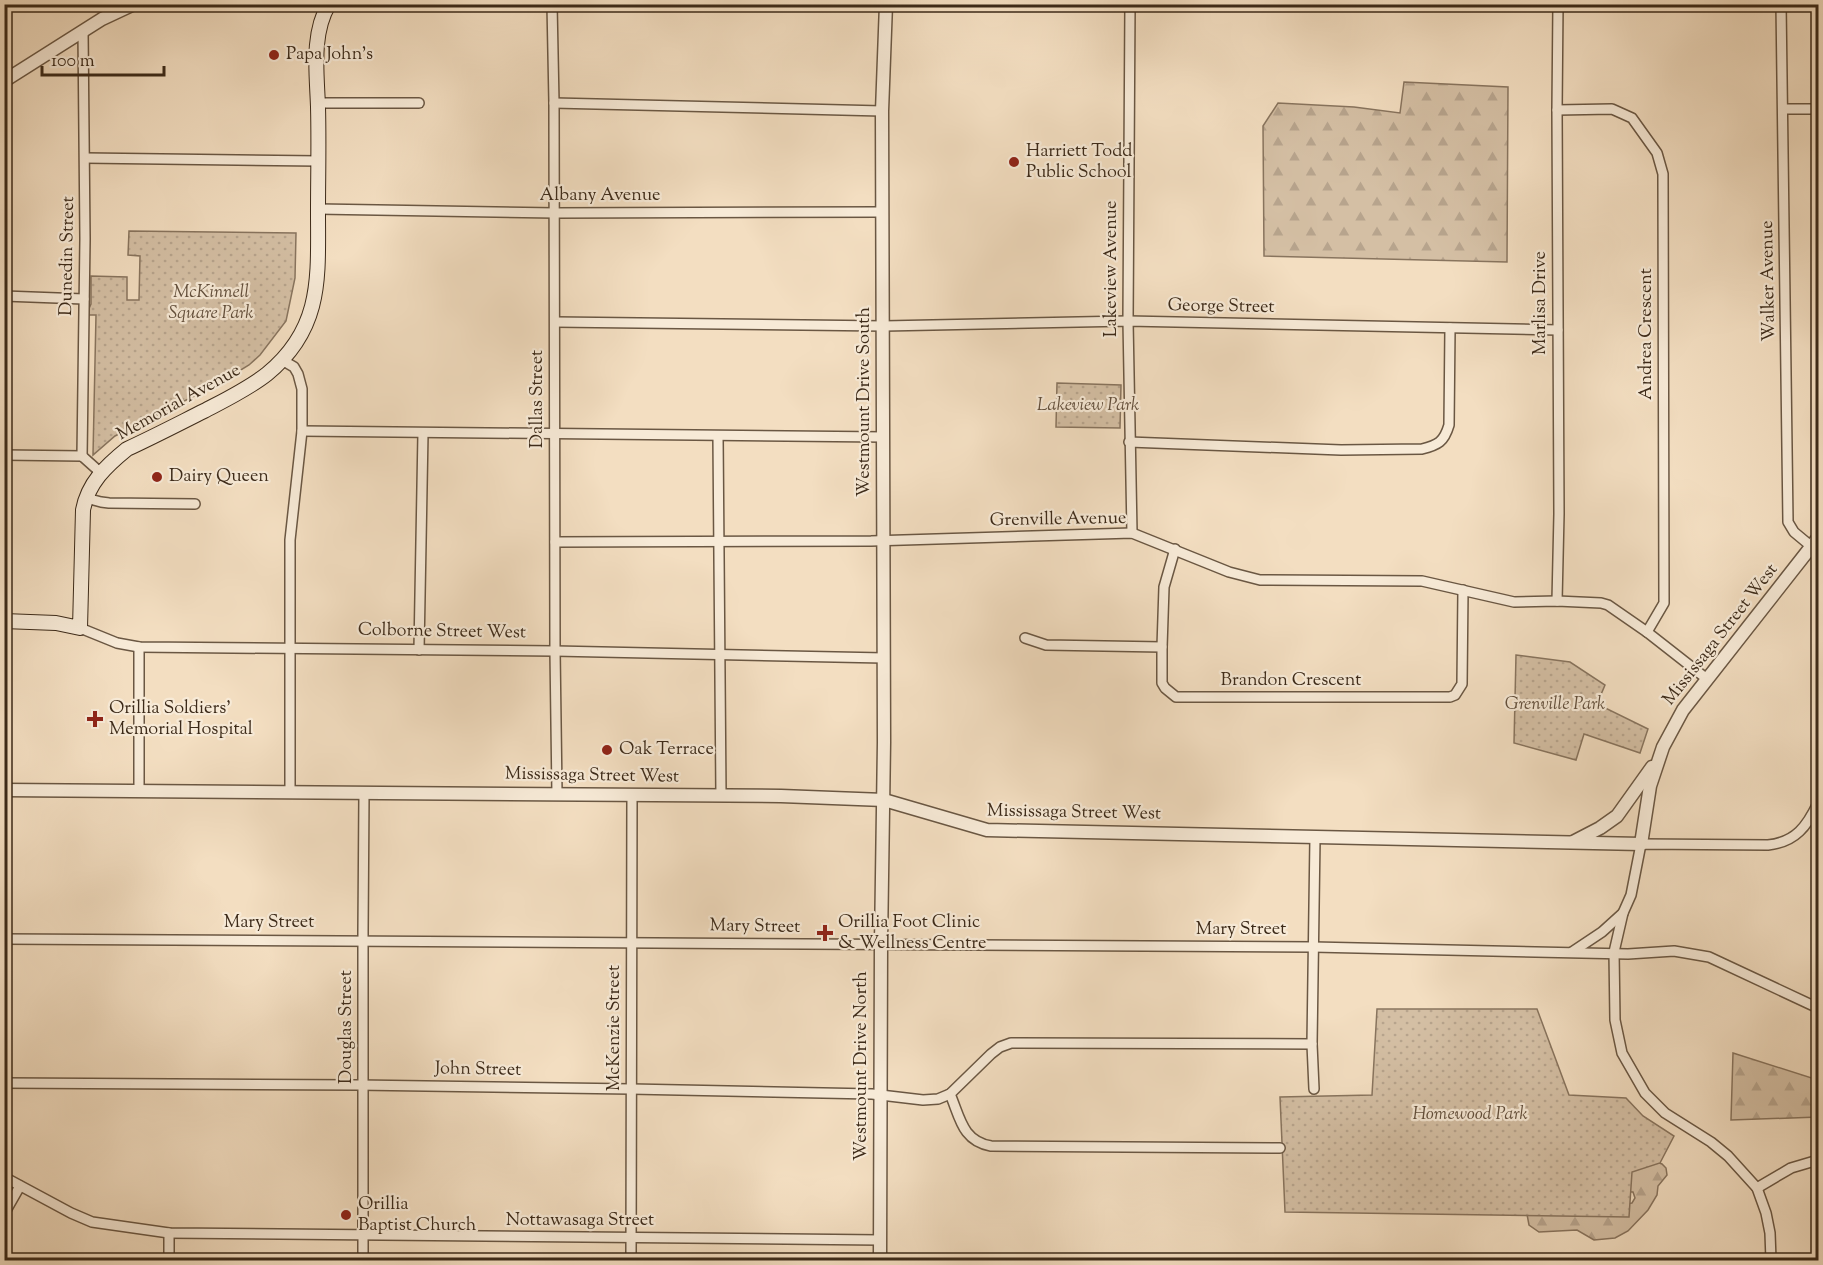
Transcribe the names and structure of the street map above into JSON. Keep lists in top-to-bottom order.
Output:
{
  "streets": {
    "main road": ["Memorial Avenue", "Colborne Street West"],
    "street": [
      "Albany Avenue",
      "Dunedin Street",
      "Lakeview Avenue",
      "Walker Avenue",
      "Marlisa Drive",
      "George Street",
      "Andrea Crescent",
      "Dallas Street",
      "Westmount Drive South",
      "Grenville Avenue",
      "Mississaga Street West",
      "Brandon Crescent",
      "Mary Street",
      "Douglas Street",
      "McKenzie Street",
      "Westmount Drive North",
      "John Street",
      "Nottawasaga Street"
    ]
  },
  "crossings": [
    ["Albany Avenue", "Dallas Street"],
    ["Albany Avenue", "Westmount Drive South"],
    ["Albany Avenue", "Memorial Avenue"],
    ["Lakeview Avenue", "George Street"],
    ["Lakeview Avenue", "Grenville Avenue"],
    ["Walker Avenue", "Mississaga Street West"],
    ["Marlisa Drive", "George Street"],
    ["Marlisa Drive", "Andrea Crescent"],
    ["Marlisa Drive", "Grenville Avenue"],
    ["George Street", "Dallas Street"],
    ["George Street", "Westmount Drive South"],
    ["Andrea Crescent", "Grenville Avenue"],
    ["Dallas Street", "Grenville Avenue"],
    ["Dallas Street", "Colborne Street West"],
    ["Dallas Street", "Mississaga Street West"],
    ["Westmount Drive South", "Grenville Avenue"],
    ["Westmount Drive South", "Colborne Street West"],
    ["Westmount Drive South", "Mississaga Street West"],
    ["Westmount Drive South", "Westmount Drive North"],
    ["Memorial Avenue", "Colborne Street West"],
    ["Grenville Avenue", "Mississaga Street West"],
    ["Grenville Avenue", "Brandon Crescent"],
    ["Mississaga Street West", "Douglas Street"],
    ["Mississaga Street West", "McKenzie Street"],
    ["Mississaga Street West", "Westmount Drive North"],
    ["Mary Street", "Douglas Street"],
    ["Mary Street", "McKenzie Street"],
    ["Mary Street", "Westmount Drive North"],
    ["Douglas Street", "John Street"],
    ["Douglas Street", "Nottawasaga Street"],
    ["McKenzie Street", "John Street"],
    ["McKenzie Street", "Nottawasaga Street"],
    ["Westmount Drive North", "John Street"],
    ["Westmount Drive North", "Nottawasaga Street"]
  ],
  "parks": [
    "McKinnell Square Park",
    "Lakeview Park",
    "Grenville Park",
    "Homewood Park"
  ],
  "places": {
    "other": [
      "Papa John's",
      "Harriett Todd Public School",
      "Dairy Queen",
      "Oak Terrace",
      "Orillia Baptist Church"
    ],
    "health": ["Orillia Soldiers' Memorial Hospital", "Orillia Foot Clinic & Wellness Centre"]
  },
  "scale_bar": "100 m"
}
